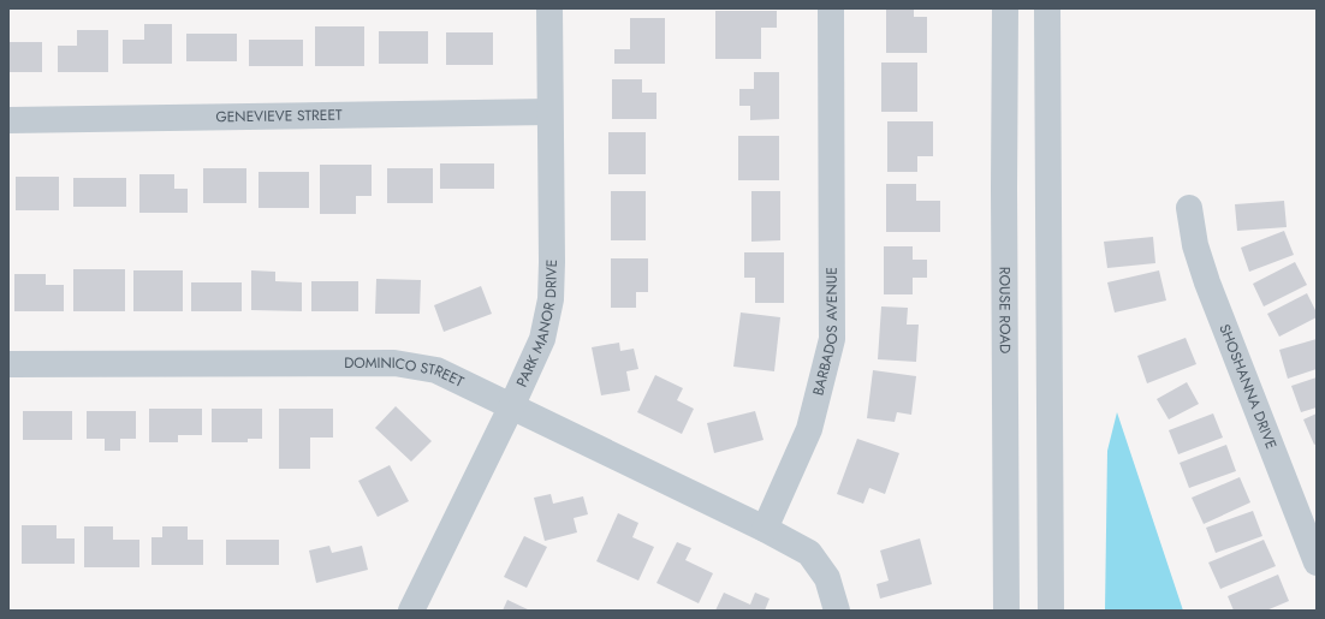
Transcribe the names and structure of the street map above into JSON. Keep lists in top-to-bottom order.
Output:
{
  "streets": {
    "street": [
      "GENEVIEVE STREET",
      "ROUSE ROAD",
      "PARK MANOR DRIVE",
      "BARBADOS AVENUE",
      "DOMINICO STREET",
      "SHOSHANNA DRIVE"
    ]
  },
  "crossings": [
    ["GENEVIEVE STREET", "PARK MANOR DRIVE"],
    ["PARK MANOR DRIVE", "DOMINICO STREET"],
    ["BARBADOS AVENUE", "DOMINICO STREET"]
  ]
}
